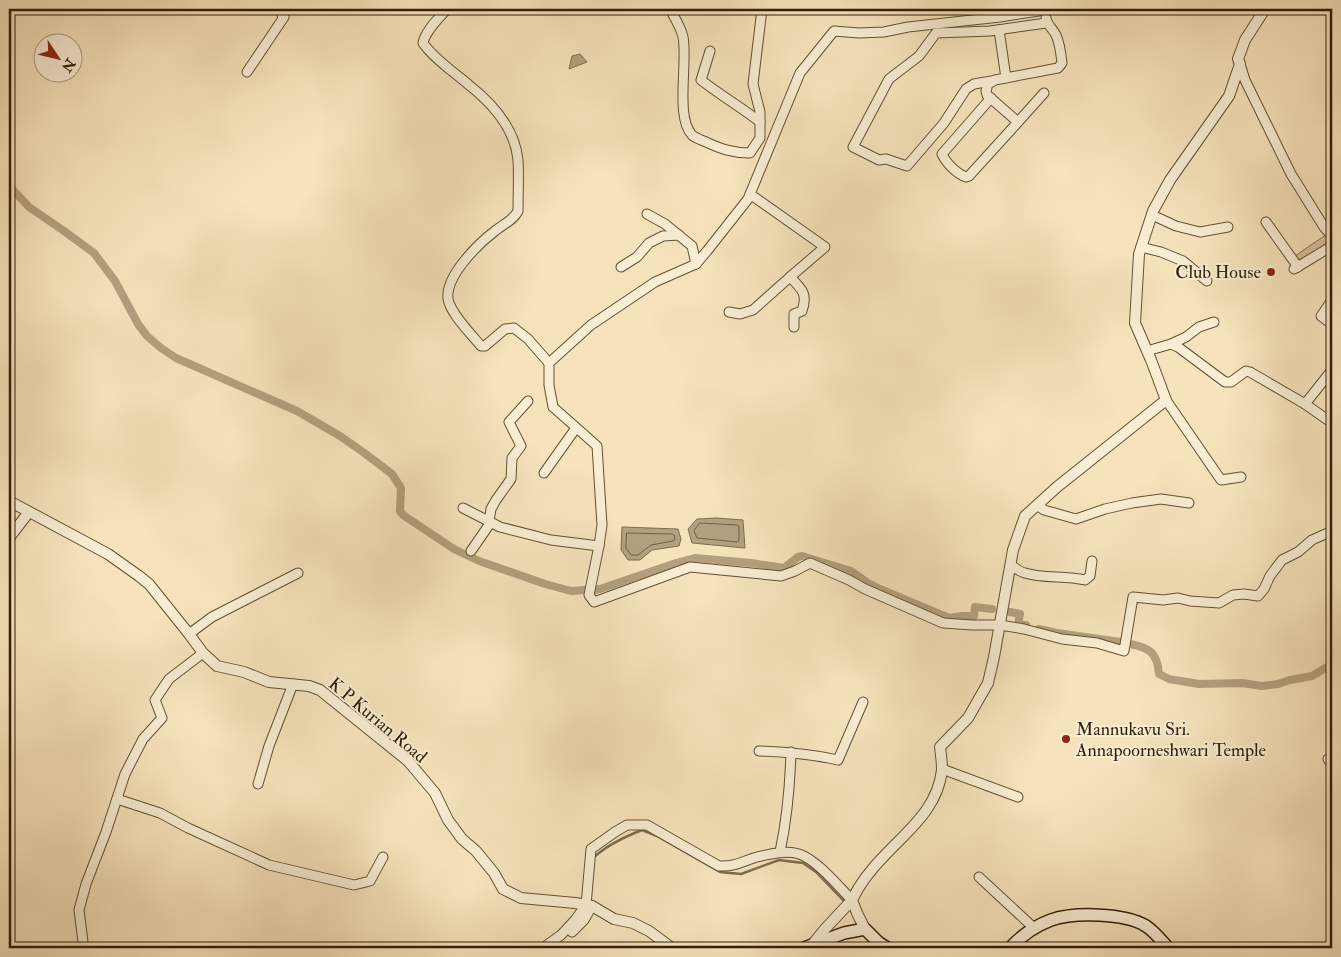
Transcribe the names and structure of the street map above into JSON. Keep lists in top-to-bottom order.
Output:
{
  "streets": {
    "street": ["K P Kurian Road"]
  },
  "places": ["Club House", "Mannukavu Sri. Annapoorneshwari Temple"],
  "north": "bottom right"
}
